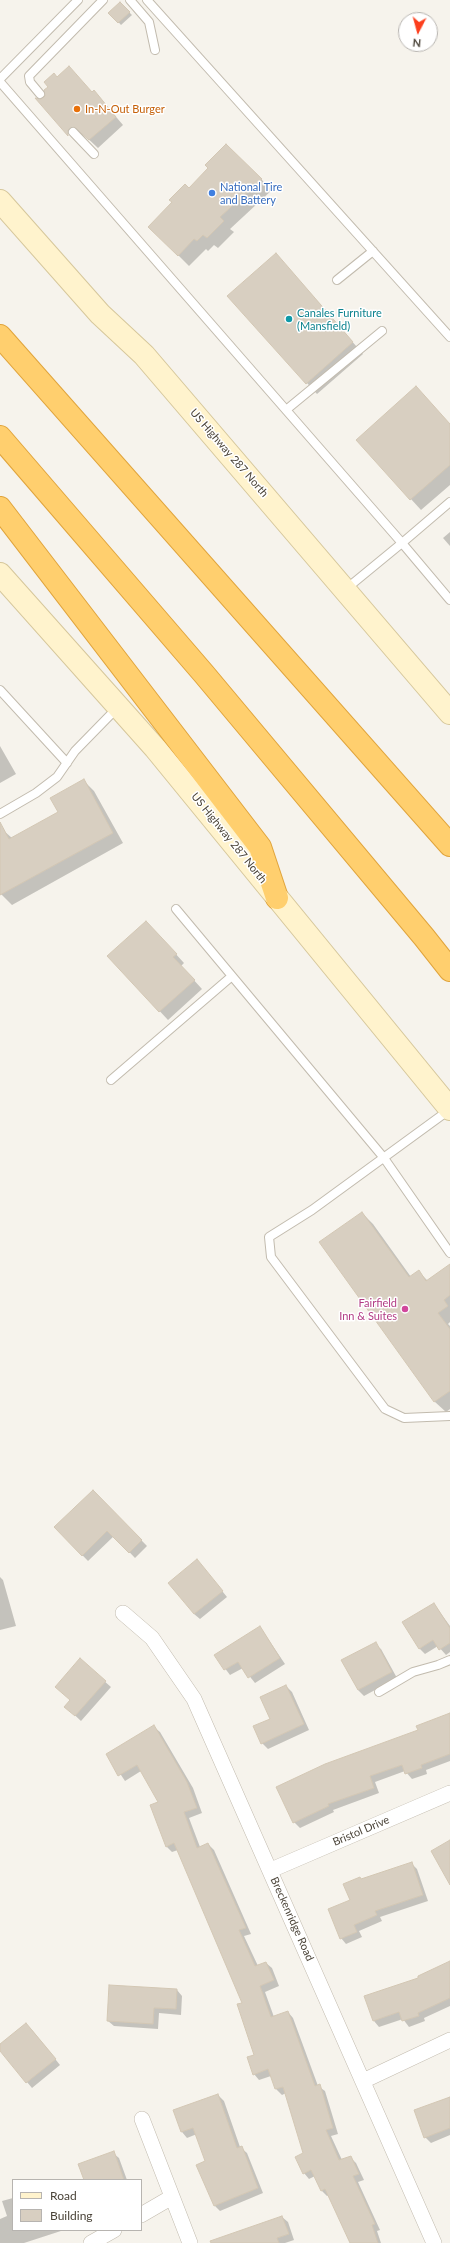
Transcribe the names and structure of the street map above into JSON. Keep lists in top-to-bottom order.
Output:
{
  "streets": {
    "main road": ["US Highway 287 North"],
    "street": ["Bristol Drive", "Breckenridge Road"]
  },
  "crossings": [
    ["Bristol Drive", "Breckenridge Road"]
  ],
  "places": [
    "In-N-Out Burger",
    "National Tire and Battery",
    "Canales Furniture (Mansfield)",
    "Fairfield Inn & Suites"
  ],
  "legend": ["Road", "Building"],
  "north": "bottom"
}
